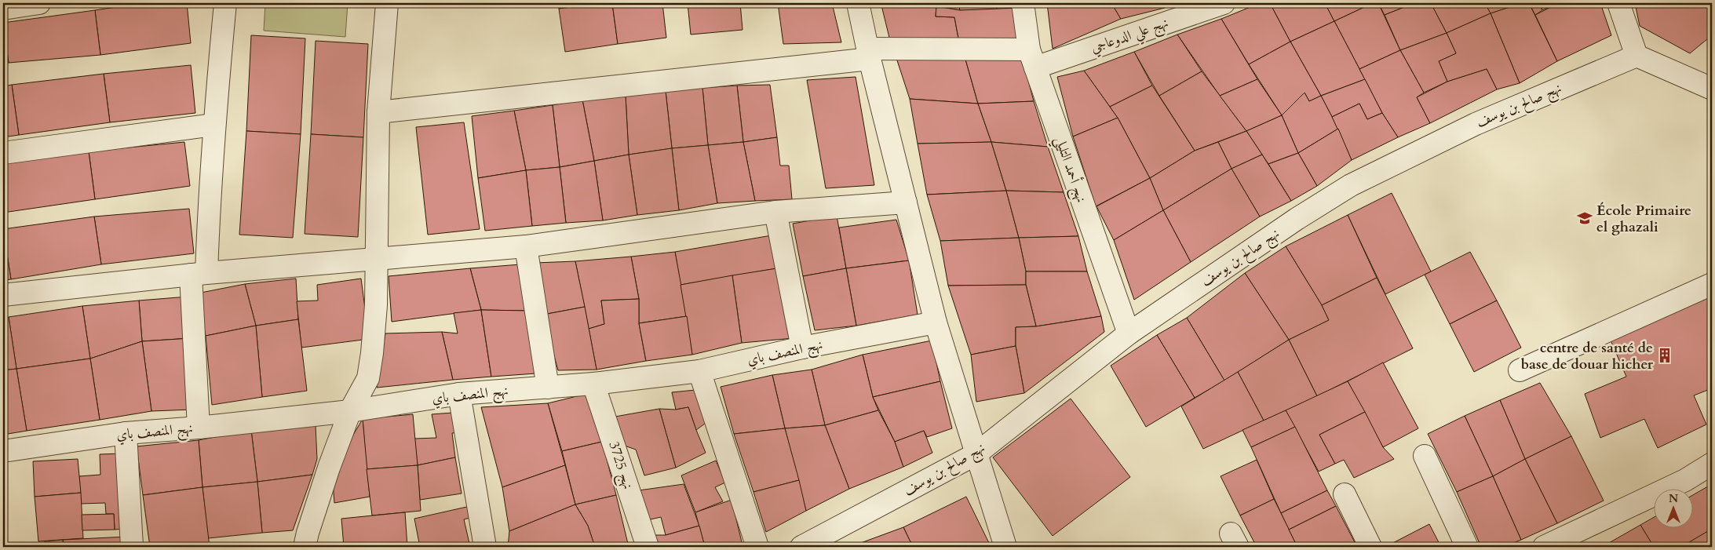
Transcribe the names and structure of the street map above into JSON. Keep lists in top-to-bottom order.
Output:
{
  "streets": {
    "street": [
      "نهج علي الدوعاجي",
      "نهج صالح بن يوسف",
      "نهج أحمد التليلي",
      "نهج المنصف باي",
      "نهج 3725"
    ]
  },
  "crossings": [
    ["نهج علي الدوعاجي", "نهج أحمد التليلي"],
    ["نهج صالح بن يوسف", "نهج أحمد التليلي"],
    ["نهج المنصف باي", "نهج 3725"]
  ],
  "places": {
    "school or university": ["École Primaire el ghazali"],
    "building": ["centre de santé de base de douar hicher"]
  },
  "north": "top"
}
